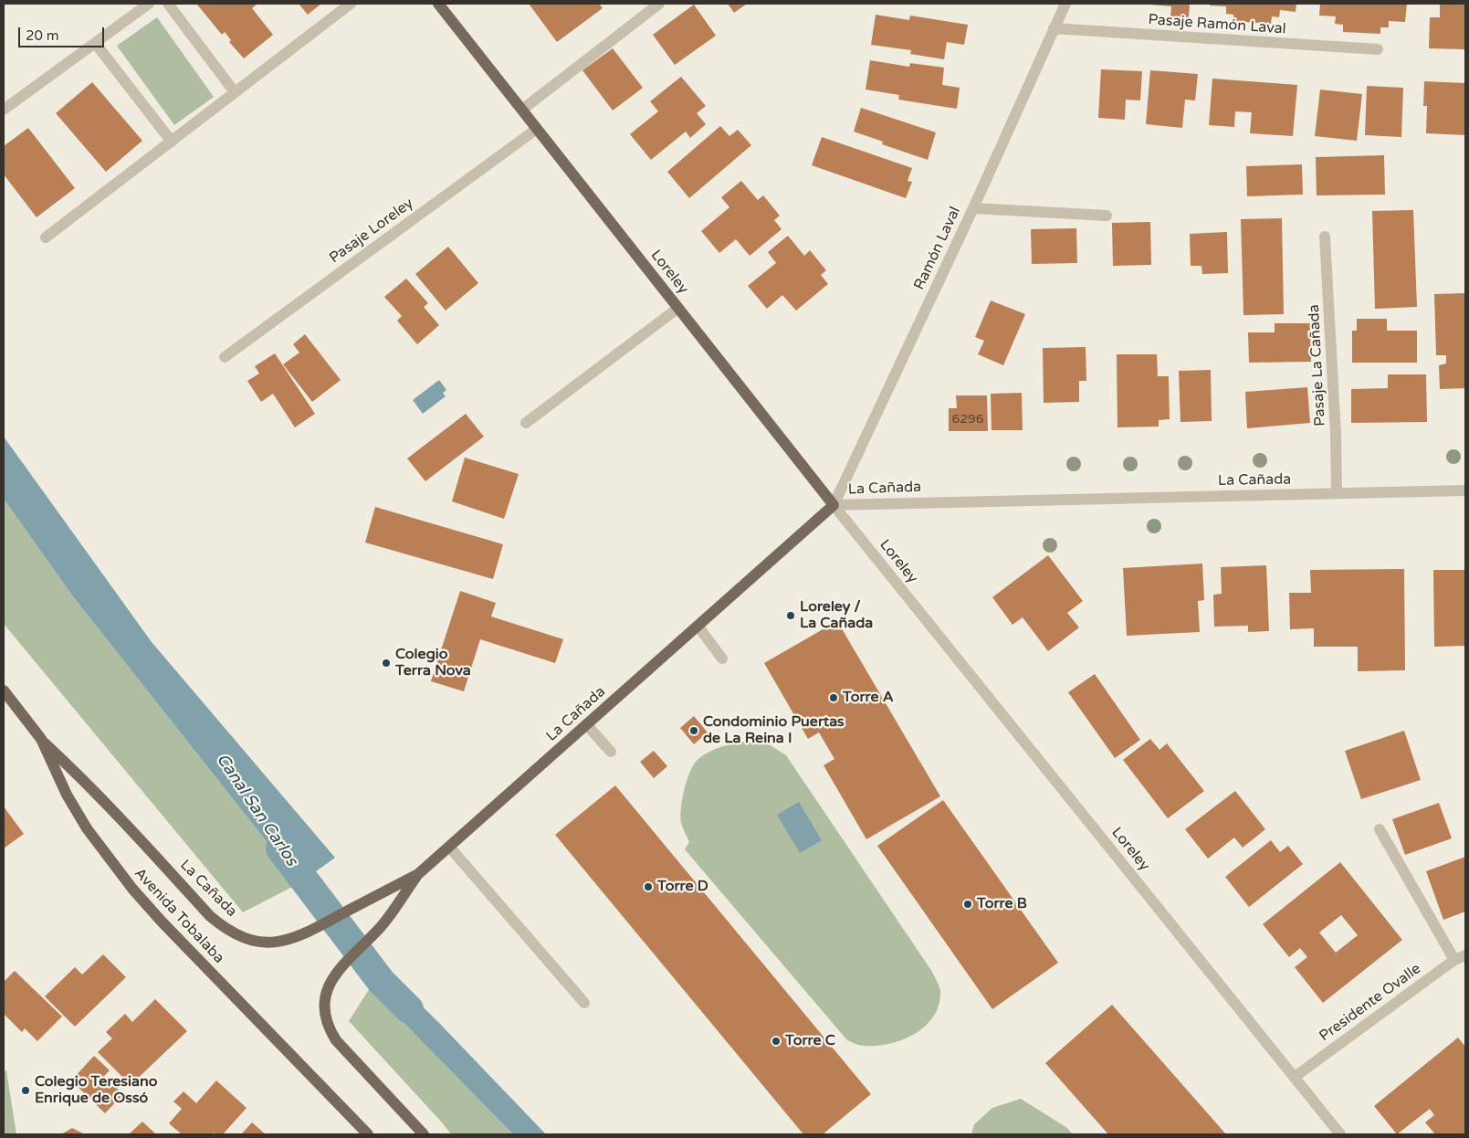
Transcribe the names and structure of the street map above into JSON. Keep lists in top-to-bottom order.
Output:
{
  "streets": {
    "main road": ["Loreley", "La Cañada", "Avenida Tobalaba"],
    "street": [
      "Pasaje Ramón Laval",
      "Pasaje Loreley",
      "Ramón Laval",
      "Pasaje La Cañada",
      "Presidente Ovalle"
    ]
  },
  "crossings": [
    ["Pasaje Ramón Laval", "Ramón Laval"],
    ["Pasaje Loreley", "Loreley"],
    ["Ramón Laval", "Loreley"],
    ["Ramón Laval", "La Cañada"],
    ["Loreley", "La Cañada"],
    ["Loreley", "Presidente Ovalle"],
    ["Pasaje La Cañada", "La Cañada"],
    ["La Cañada", "Avenida Tobalaba"]
  ],
  "water": ["Canal San Carlos"],
  "places": [
    "Loreley / La Cañada",
    "Colegio Terra Nova",
    "Torre A",
    "Condominio Puertas de La Reina I",
    "Torre D",
    "Torre B",
    "Torre C",
    "Colegio Teresiano Enrique de Ossó"
  ],
  "house_numbers": ["6296"],
  "scale_bar": "20 m"
}
